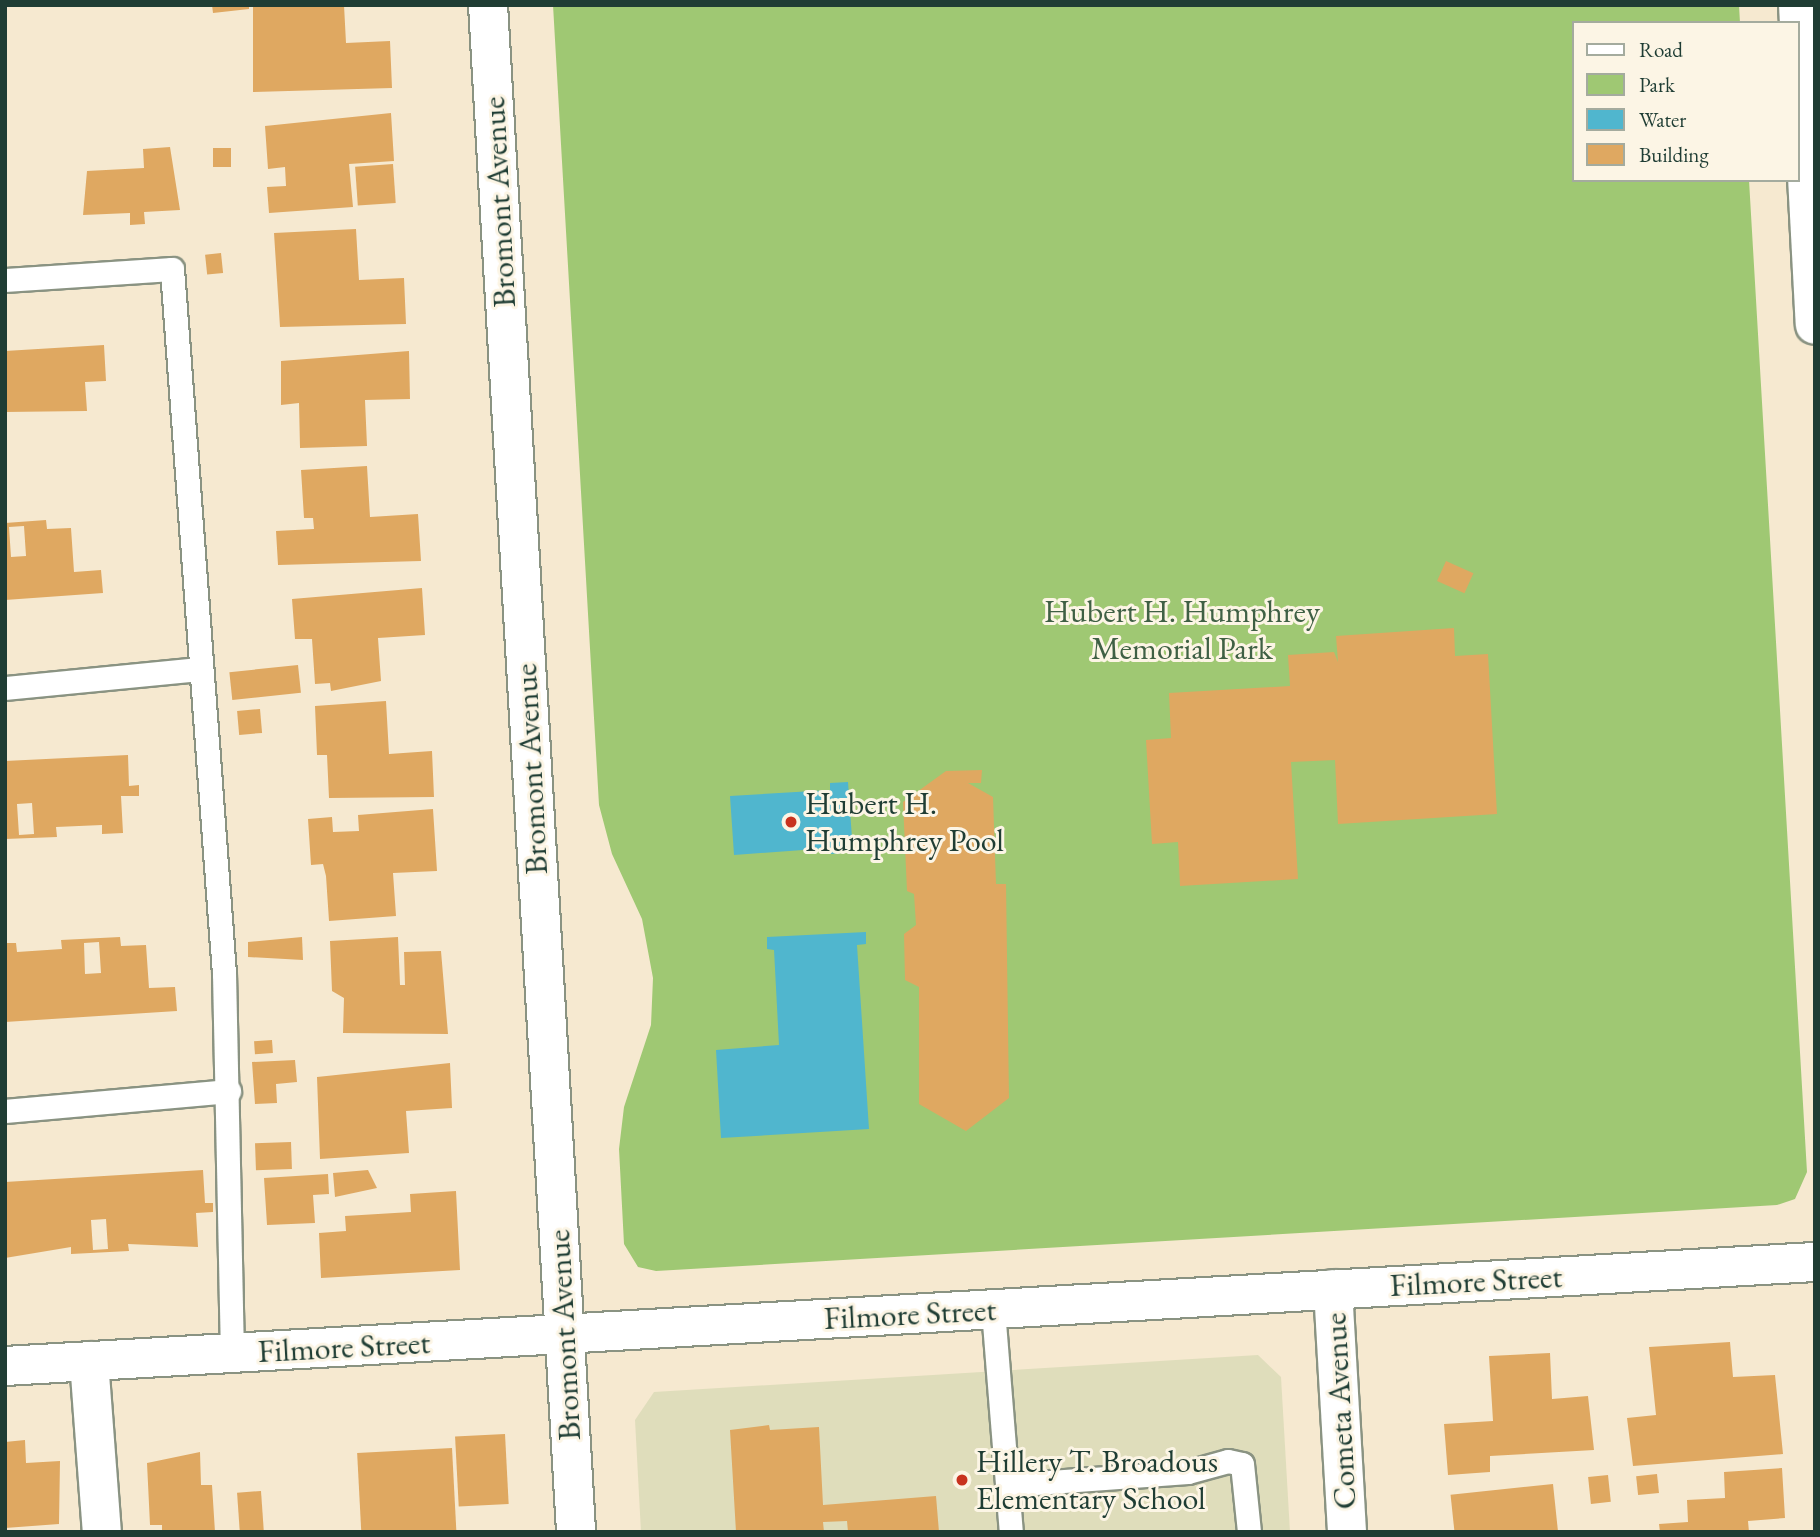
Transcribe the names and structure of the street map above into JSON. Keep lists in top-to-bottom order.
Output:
{
  "streets": {
    "street": ["Bromont Avenue", "Filmore Street", "Cometa Avenue"]
  },
  "crossings": [
    ["Bromont Avenue", "Filmore Street"],
    ["Filmore Street", "Cometa Avenue"]
  ],
  "parks": ["Hubert H. Humphrey Memorial Park"],
  "places": ["Hubert H. Humphrey Pool", "Hillery T. Broadous Elementary School"],
  "legend": [
    "Road",
    "Park",
    "Water",
    "Building"
  ]
}
